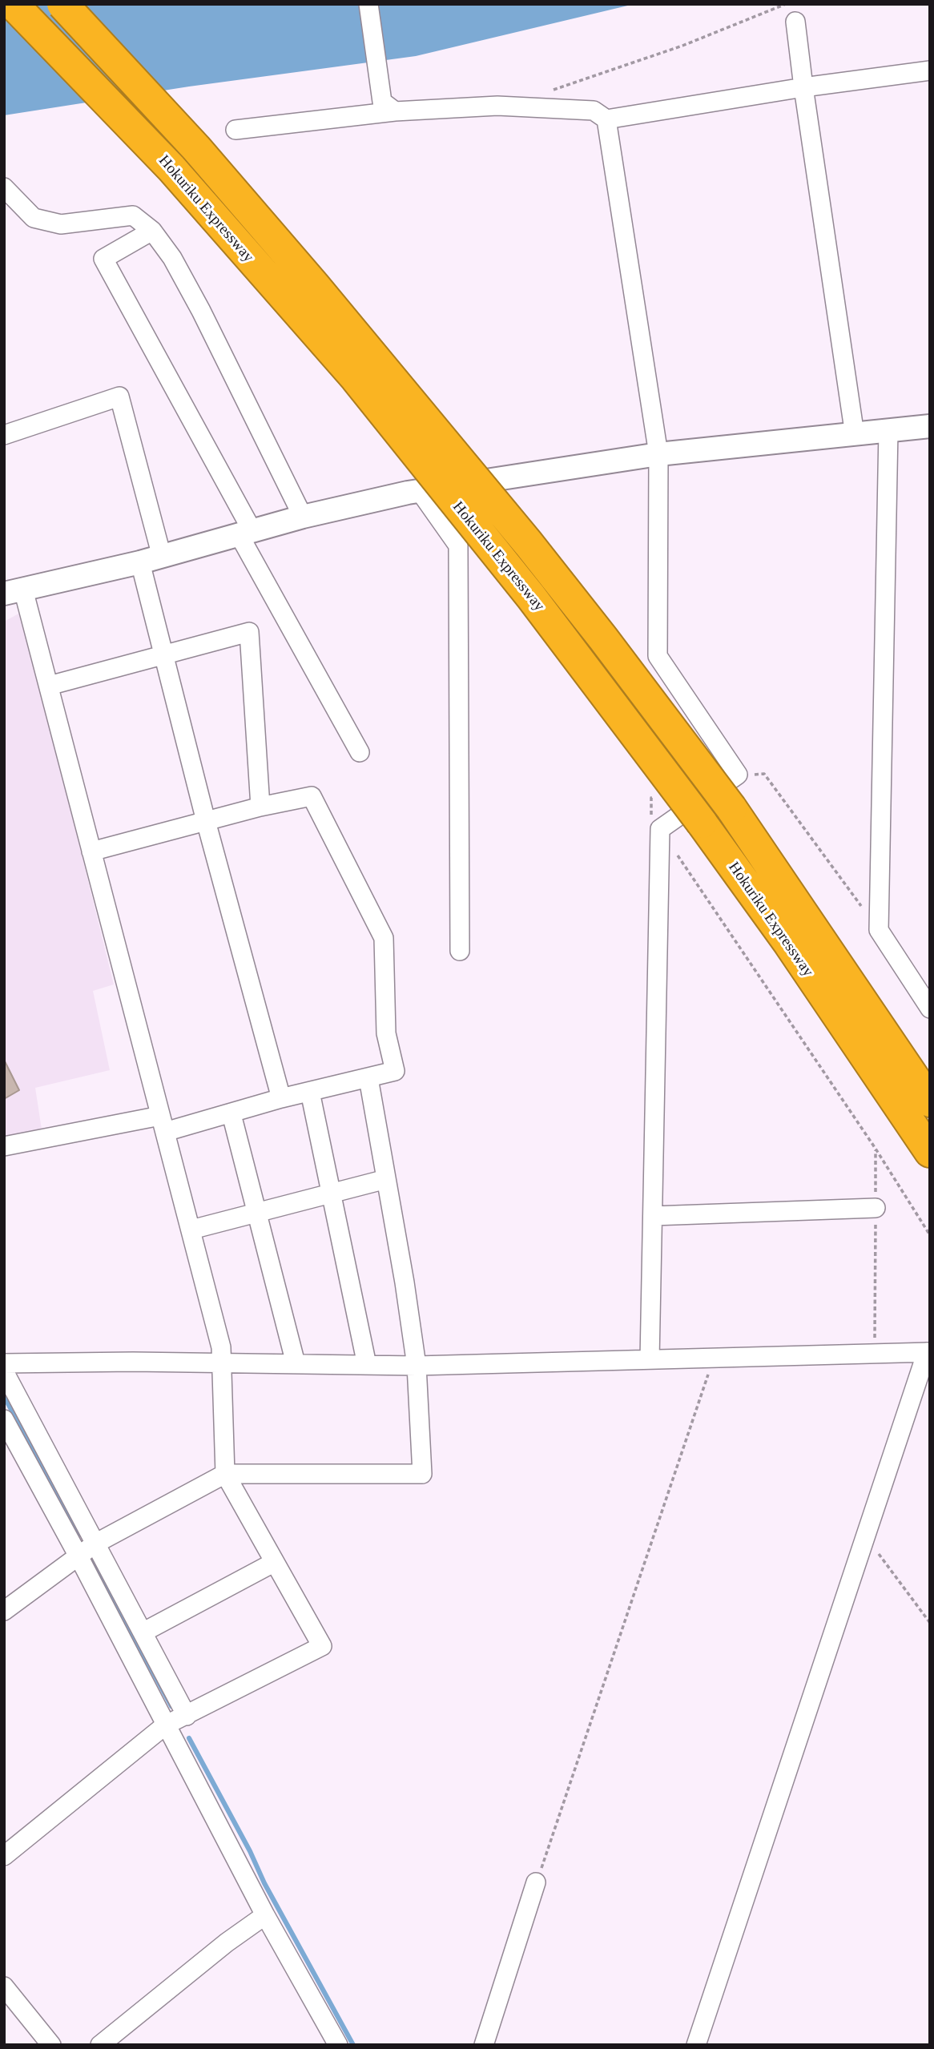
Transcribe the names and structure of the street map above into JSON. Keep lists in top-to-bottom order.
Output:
{
  "streets": {
    "highway": ["Hokuriku Expressway"]
  }
}
